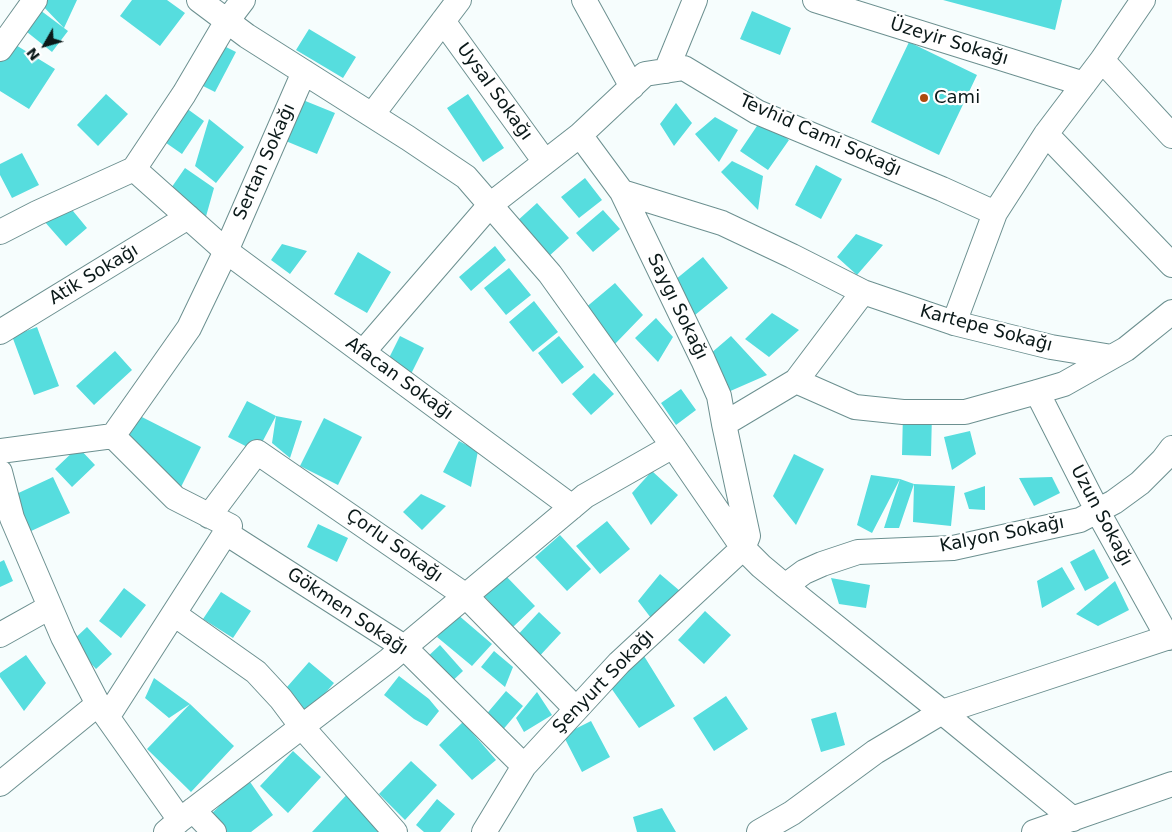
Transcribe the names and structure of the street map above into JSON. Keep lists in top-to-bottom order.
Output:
{
  "streets": {
    "street": [
      "Üzeyir Sokağı",
      "Uysal Sokağı",
      "Tevhid Cami Sokağı",
      "Sertan Sokağı",
      "Atik Sokağı",
      "Saygı Sokağı",
      "Kartepe Sokağı",
      "Afacan Sokağı",
      "Uzun Sokağı",
      "Kalyon Sokağı",
      "Çorlu Sokağı",
      "Gökmen Sokağı",
      "Şenyurt Sokağı"
    ]
  },
  "crossings": [
    ["Uysal Sokağı", "Tevhid Cami Sokağı"],
    ["Tevhid Cami Sokağı", "Saygı Sokağı"],
    ["Tevhid Cami Sokağı", "Afacan Sokağı"],
    ["Sertan Sokağı", "Afacan Sokağı"],
    ["Atik Sokağı", "Afacan Sokağı"],
    ["Saygı Sokağı", "Kartepe Sokağı"],
    ["Saygı Sokağı", "Şenyurt Sokağı"],
    ["Uzun Sokağı", "Kalyon Sokağı"],
    ["Çorlu Sokağı", "Gökmen Sokağı"],
    ["Çorlu Sokağı", "Şenyurt Sokağı"],
    ["Gökmen Sokağı", "Şenyurt Sokağı"]
  ],
  "places": ["Cami"],
  "north": "bottom left"
}
